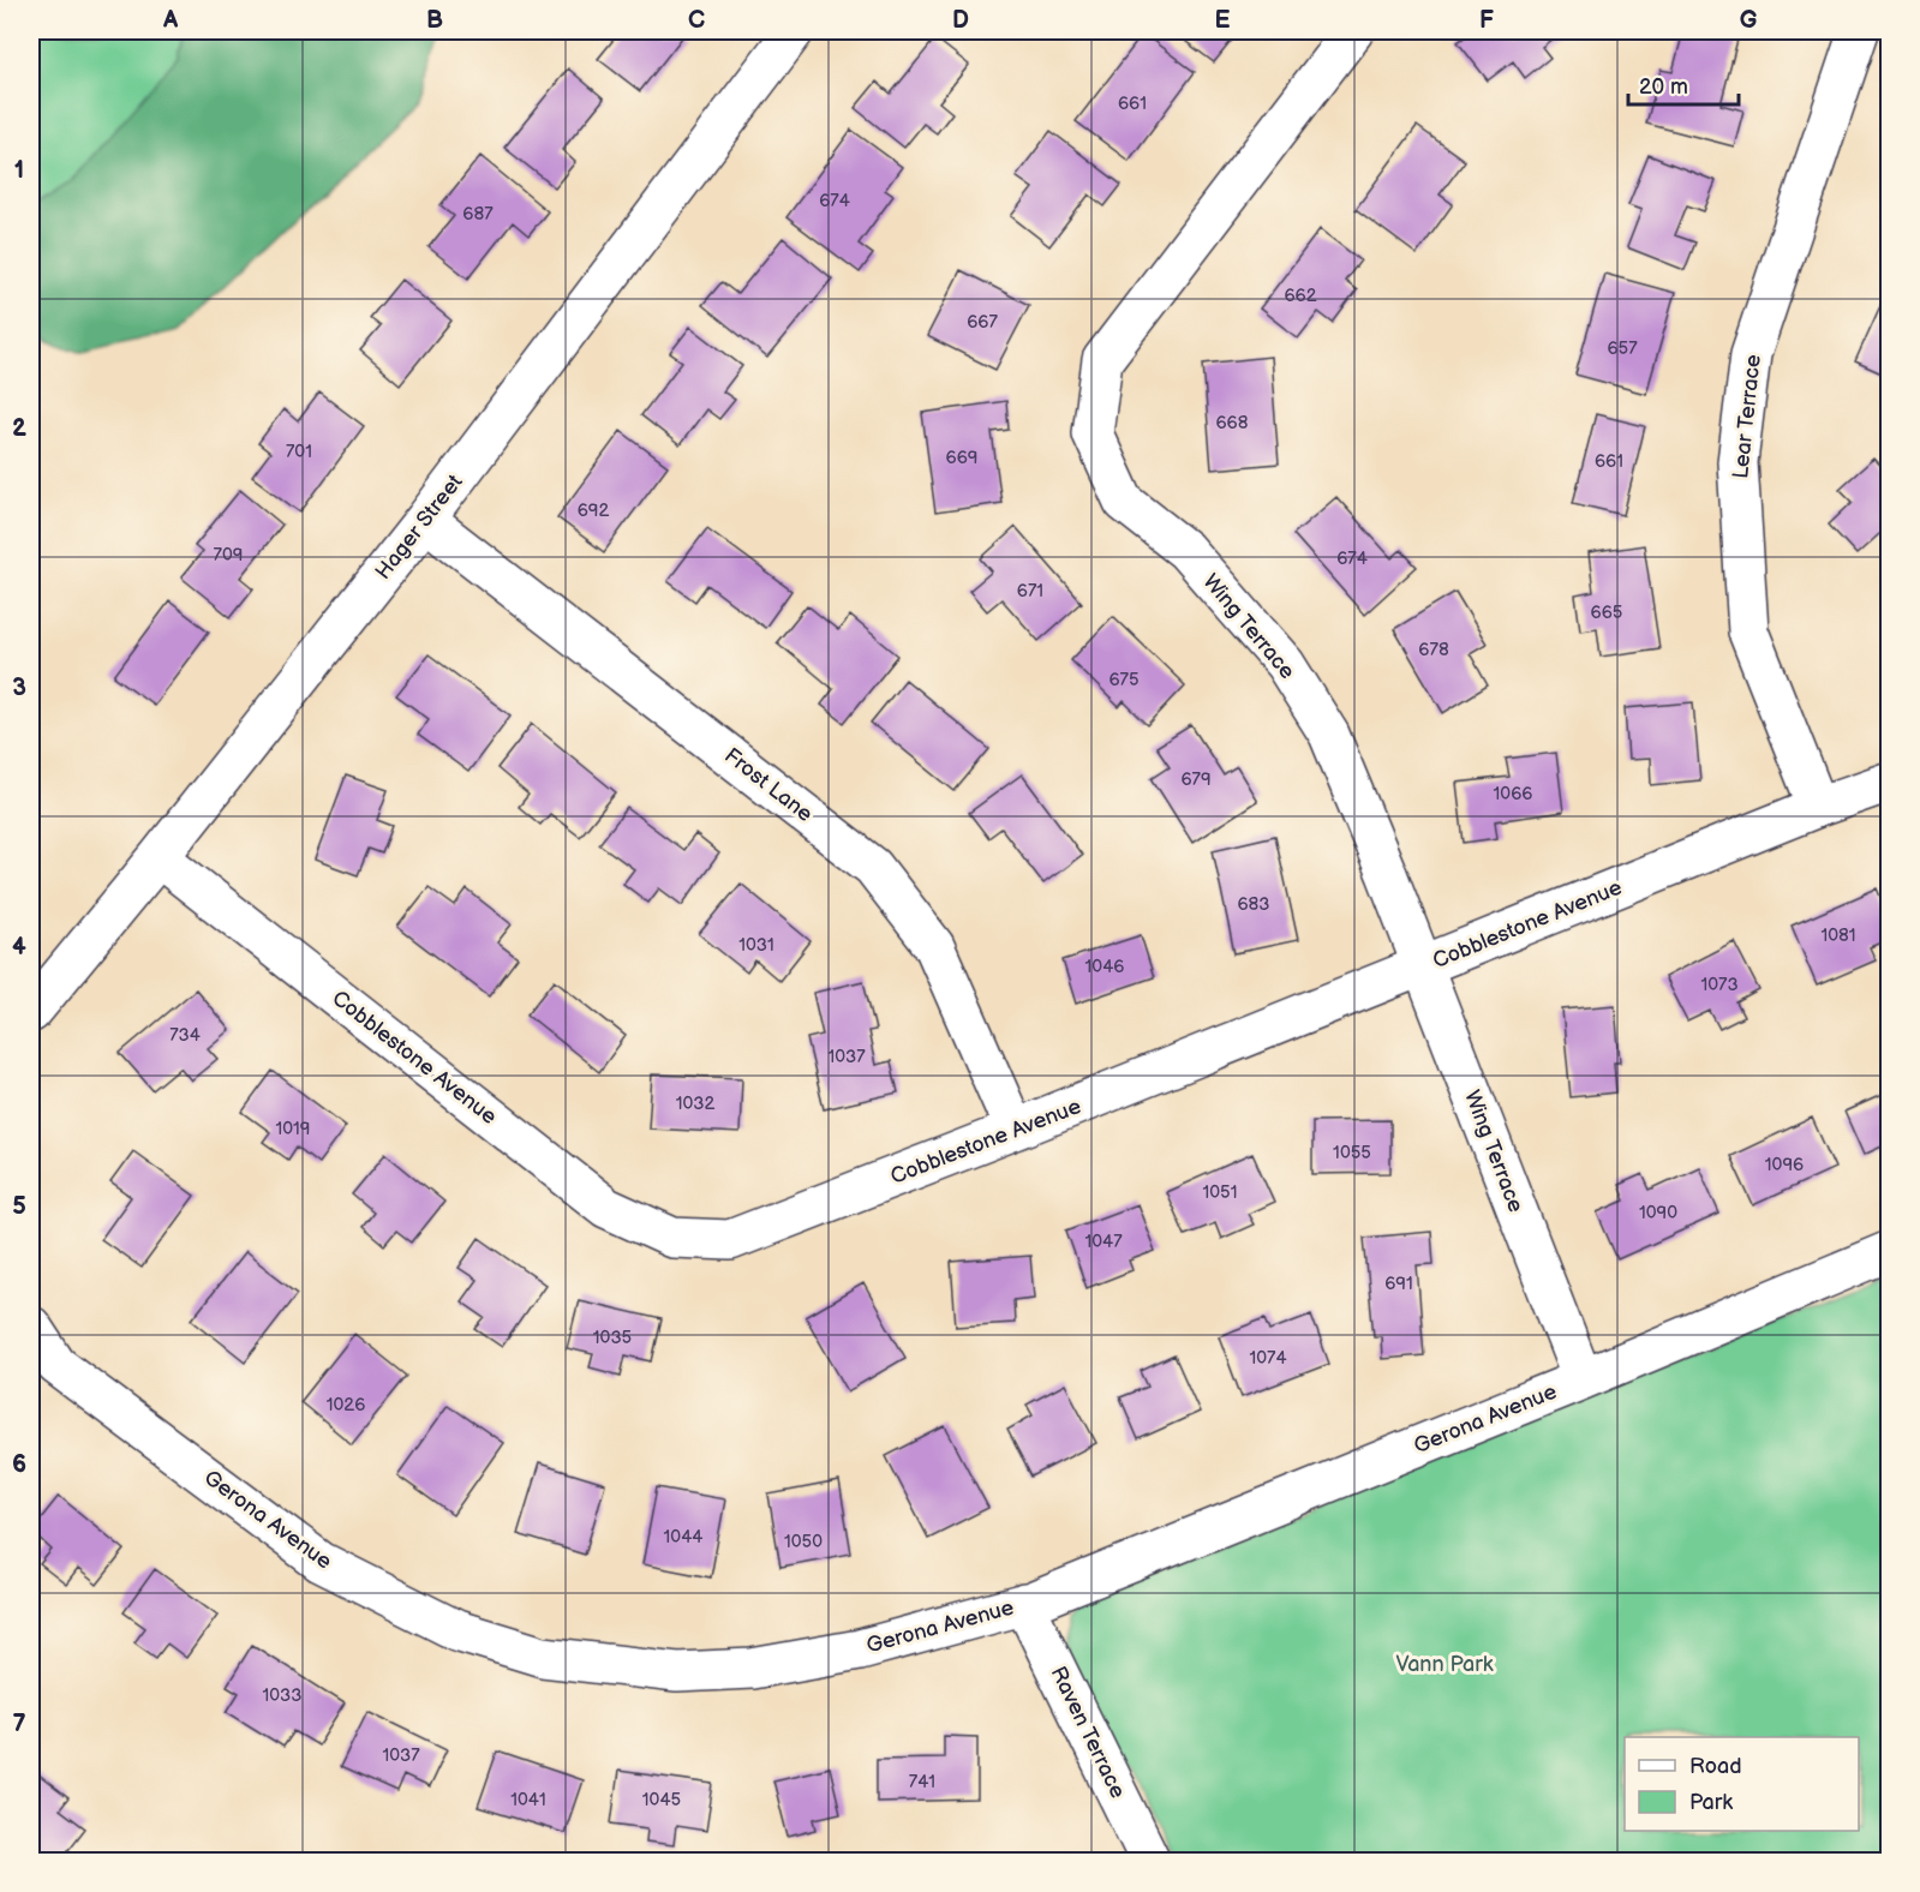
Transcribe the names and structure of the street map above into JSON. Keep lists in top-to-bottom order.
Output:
{
  "streets": {
    "street": [
      "Lear Terrace",
      "Hager Street",
      "Wing Terrace",
      "Frost Lane",
      "Cobblestone Avenue",
      "Gerona Avenue",
      "Raven Terrace"
    ]
  },
  "crossings": [
    ["Lear Terrace", "Cobblestone Avenue"],
    ["Hager Street", "Frost Lane"],
    ["Hager Street", "Cobblestone Avenue"],
    ["Wing Terrace", "Cobblestone Avenue"],
    ["Wing Terrace", "Gerona Avenue"],
    ["Frost Lane", "Cobblestone Avenue"],
    ["Gerona Avenue", "Raven Terrace"]
  ],
  "parks": ["Vann Park"],
  "house_numbers": [
    "661",
    "674",
    "687",
    "662",
    "667",
    "657",
    "668",
    "701",
    "669",
    "661",
    "692",
    "709",
    "674",
    "671",
    "665",
    "678",
    "675",
    "679",
    "1066",
    "683",
    "1081",
    "1031",
    "1046",
    "1073",
    "734",
    "1037",
    "1032",
    "1019",
    "1055",
    "1096",
    "1051",
    "1090",
    "1047",
    "691",
    "1035",
    "1074",
    "1026",
    "1044",
    "1050",
    "1033",
    "1037",
    "741",
    "1041",
    "1045"
  ],
  "legend": ["Road", "Park"],
  "scale_bar": "20 m",
  "grid": {
    "columns": [
      "A",
      "B",
      "C",
      "D",
      "E",
      "F",
      "G"
    ],
    "rows": [
      "1",
      "2",
      "3",
      "4",
      "5",
      "6",
      "7"
    ]
  }
}
